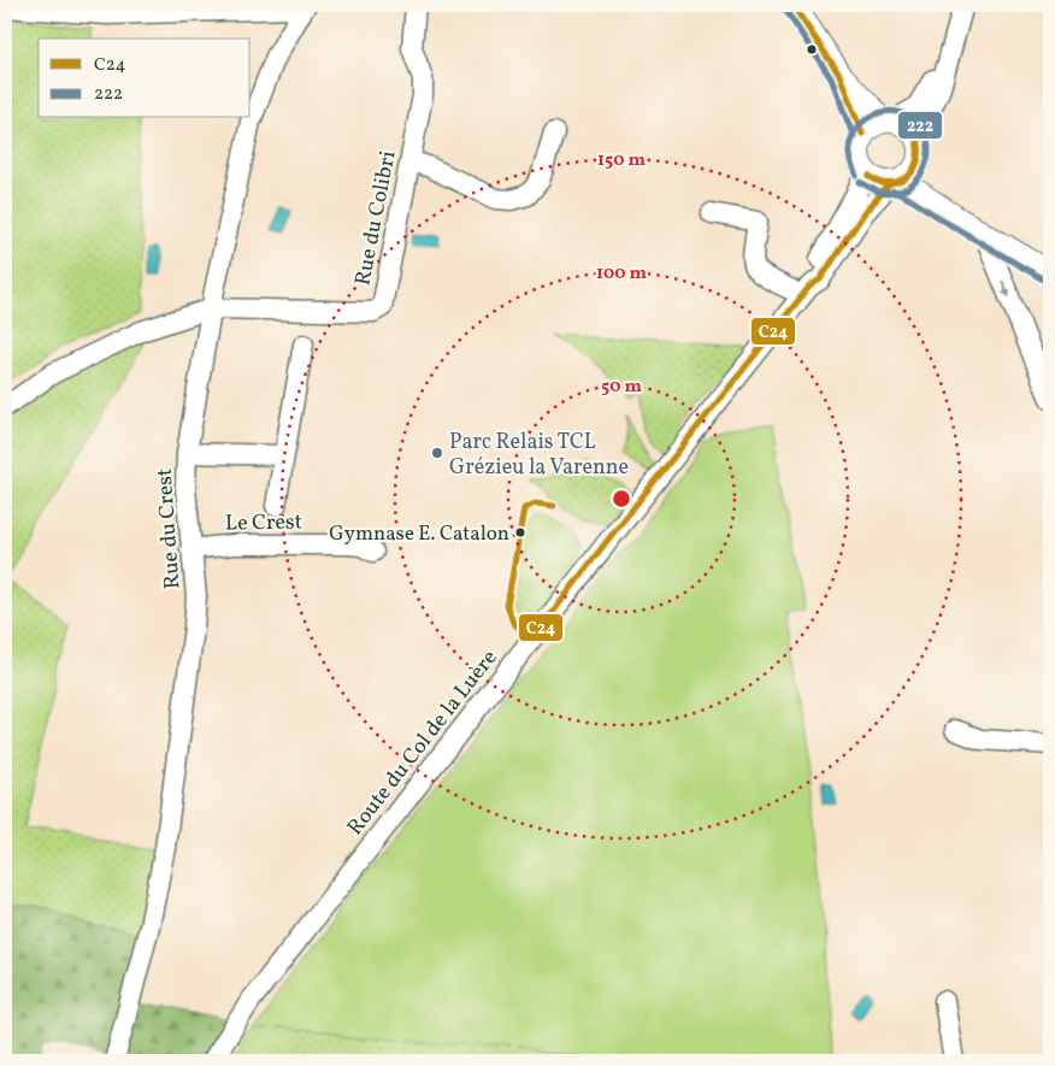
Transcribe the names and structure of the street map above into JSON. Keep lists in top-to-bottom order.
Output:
{
  "streets": {
    "street": [
      "Rue du Colibri",
      "Le Crest",
      "Rue du Crest",
      "Route du Col de la Luère"
    ]
  },
  "crossings": [
    ["Rue du Colibri", "Rue du Crest"],
    ["Le Crest", "Rue du Crest"]
  ],
  "places": ["Parc Relais TCL Grézieu la Varenne", "Gymnase E. Catalon"],
  "lines": ["transit line C24", "transit line 222"],
  "legend": ["C24", "222"],
  "rings": ["150 m", "100 m", "50 m"]
}
